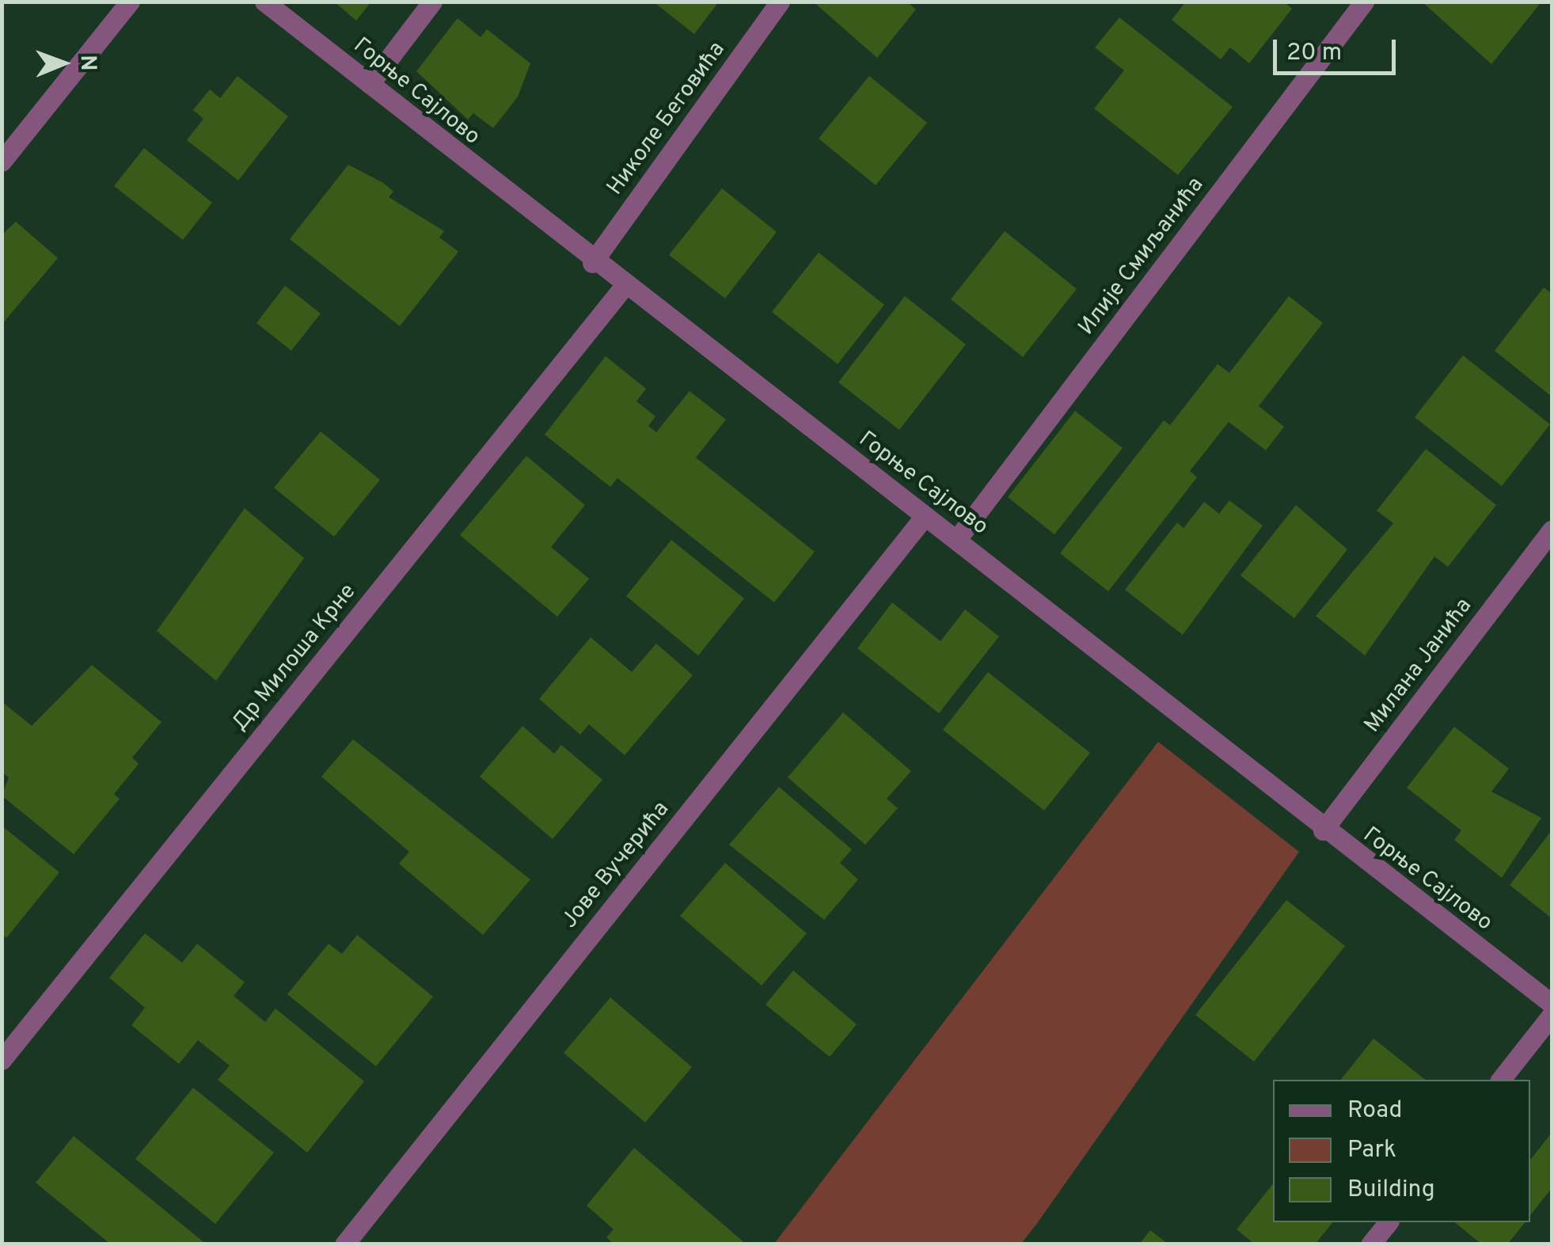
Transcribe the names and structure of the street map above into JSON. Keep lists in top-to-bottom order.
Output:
{
  "streets": {
    "street": [
      "Горње Сајлово",
      "Николе Беговића",
      "Илије Смиљанића",
      "Др Милоша Крне",
      "Милана Јанића",
      "Јове Вучерића"
    ]
  },
  "crossings": [
    ["Горње Сајлово", "Николе Беговића"],
    ["Горње Сајлово", "Илије Смиљанића"],
    ["Горње Сајлово", "Др Милоша Крне"],
    ["Горње Сајлово", "Милана Јанића"],
    ["Горње Сајлово", "Јове Вучерића"]
  ],
  "legend": ["Road", "Park", "Building"],
  "scale_bar": "20 m",
  "north": "right"
}
